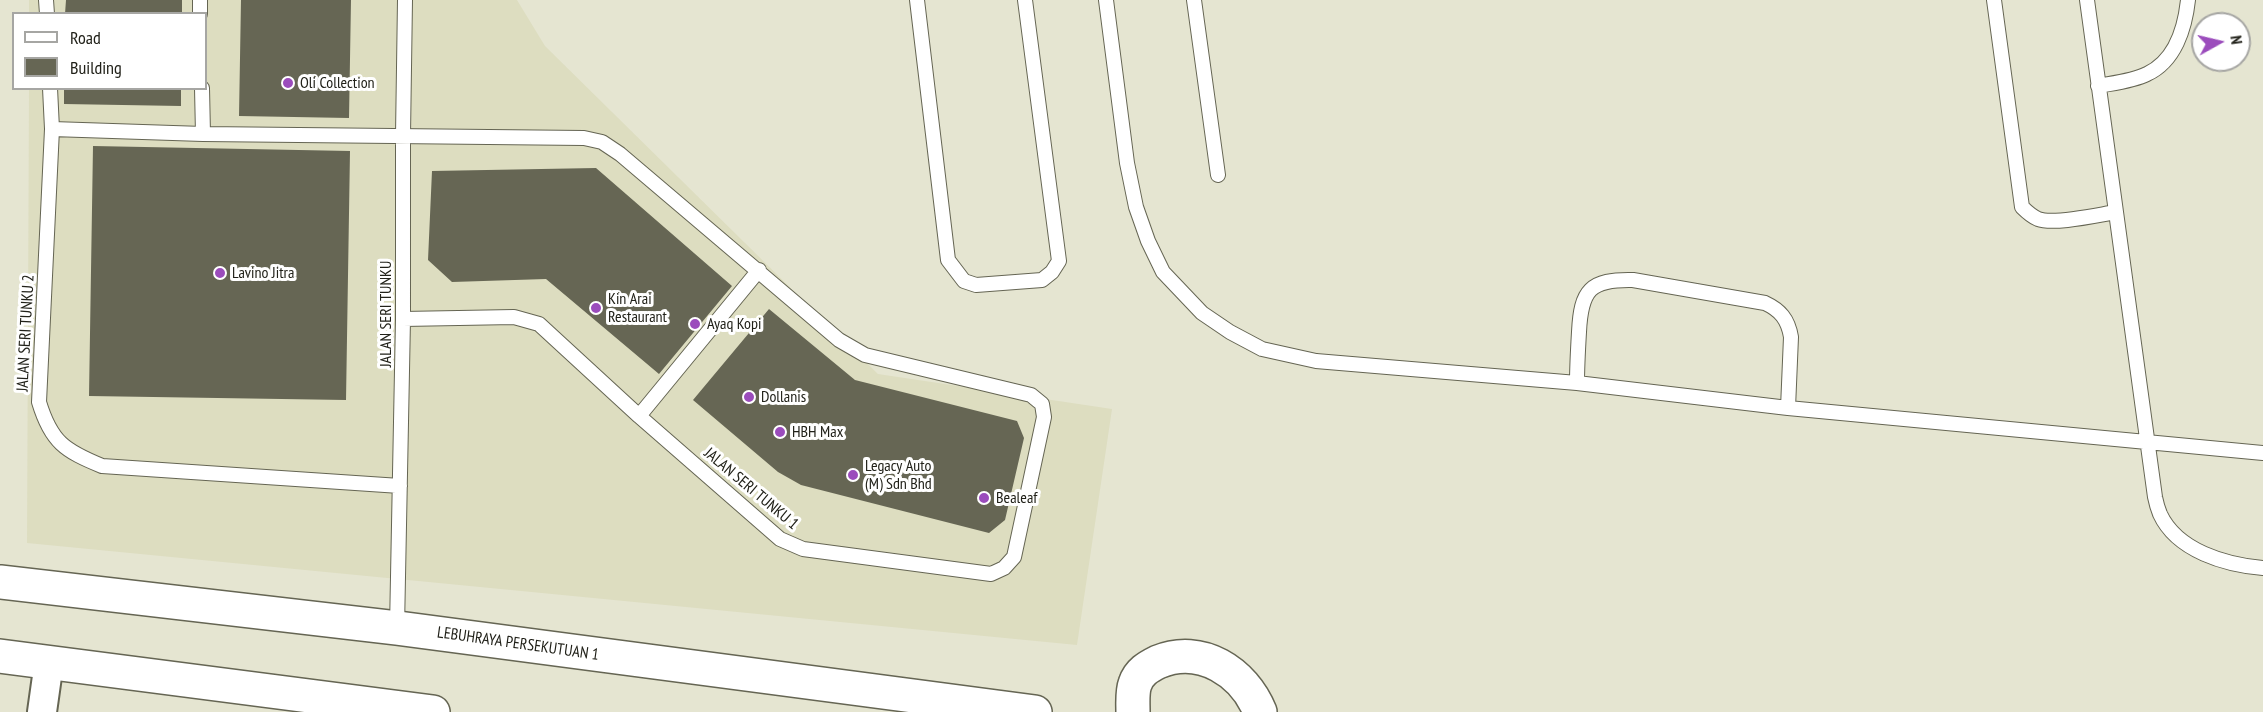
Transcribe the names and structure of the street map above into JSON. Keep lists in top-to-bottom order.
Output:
{
  "streets": {
    "highway": ["LEBUHRAYA PERSEKUTUAN 1"],
    "lane": ["JALAN SERI TUNKU", "JALAN SERI TUNKU 2", "JALAN SERI TUNKU 1"]
  },
  "crossings": [
    ["JALAN SERI TUNKU", "JALAN SERI TUNKU 2"],
    ["JALAN SERI TUNKU", "JALAN SERI TUNKU 1"],
    ["JALAN SERI TUNKU", "LEBUHRAYA PERSEKUTUAN 1"]
  ],
  "places": [
    "Oli Collection",
    "Lavino Jitra",
    "Kin Arai Restaurant",
    "Ayaq Kopi",
    "Dollanis",
    "HBH Max",
    "Legacy Auto (M) Sdn Bhd",
    "Bealeaf"
  ],
  "legend": ["Road", "Building"],
  "north": "right"
}
